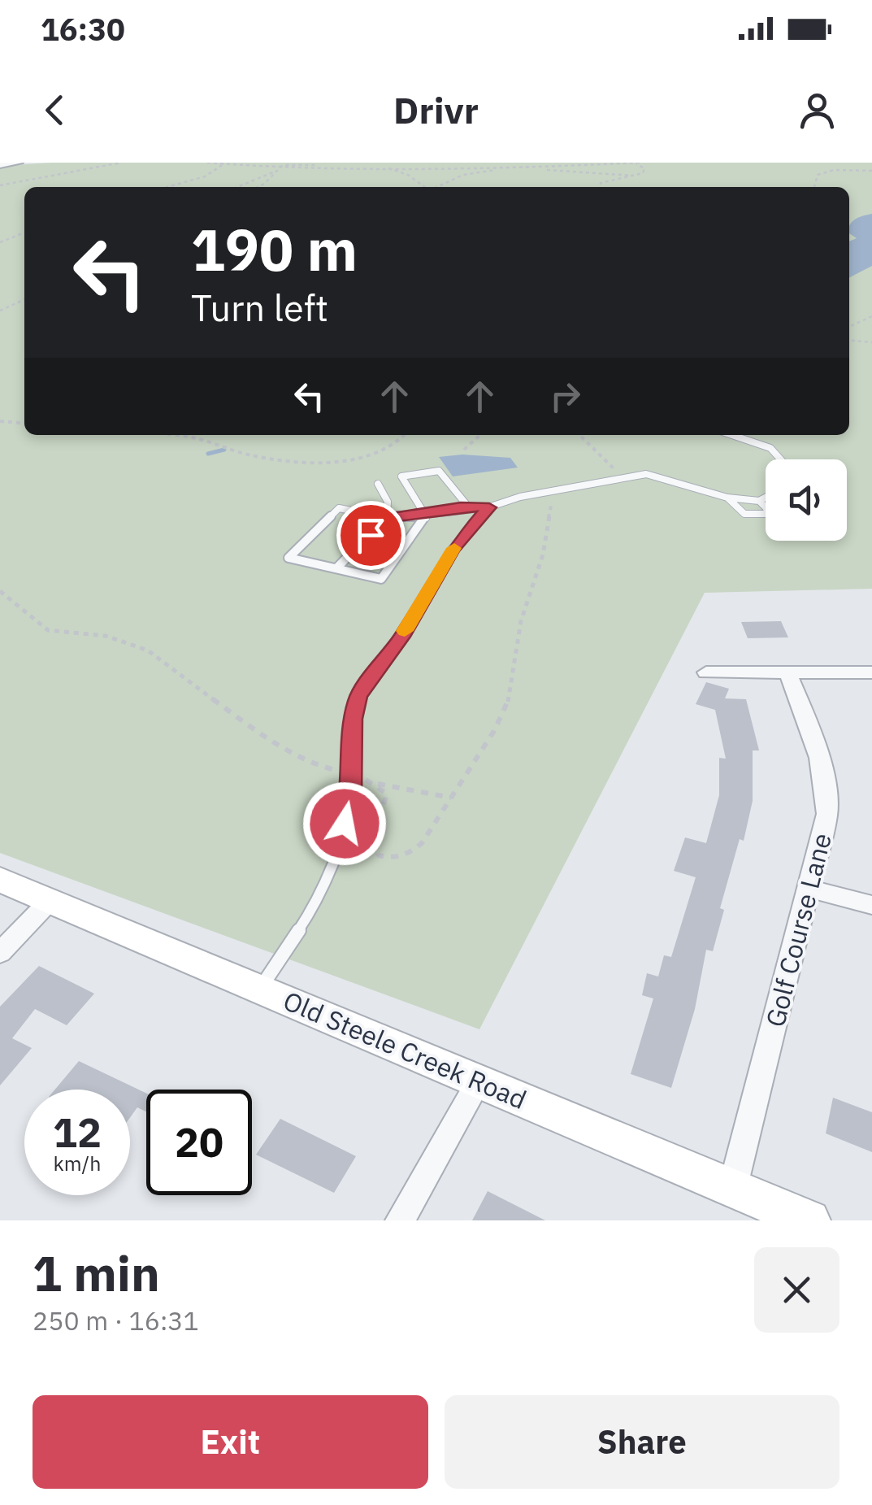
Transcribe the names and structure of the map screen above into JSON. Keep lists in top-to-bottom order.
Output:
{
  "streets": {
    "main road": ["Old Steele Creek Road"],
    "street": ["Golf Course Lane"]
  },
  "crossings": [
    ["Golf Course Lane", "Old Steele Creek Road"]
  ],
  "page": {
    "status": "16:30",
    "header": "Drivr",
    "turn": ["190 m", "Turn left"],
    "speed": "12 km/h",
    "limit": "20",
    "heading": ["1 min", "250 m · 16:31"],
    "buttons": ["Exit", "Share"]
  }
}
